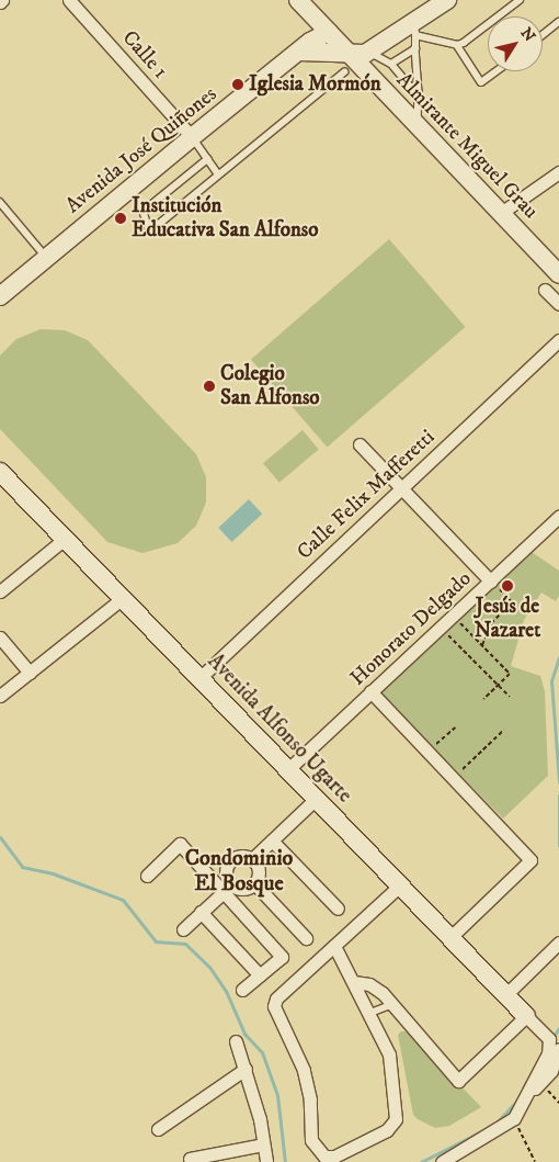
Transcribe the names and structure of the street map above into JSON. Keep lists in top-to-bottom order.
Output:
{
  "streets": {
    "street": [
      "Calle 1",
      "Almirante Miguel Grau",
      "Avenida José Quiñones",
      "Calle Felix Mafferetti",
      "Honorato Delgado",
      "Avenida Alfonso Ugarte"
    ]
  },
  "crossings": [
    ["Calle 1", "Avenida José Quiñones"],
    ["Almirante Miguel Grau", "Avenida José Quiñones"],
    ["Calle Felix Mafferetti", "Avenida Alfonso Ugarte"],
    ["Honorato Delgado", "Avenida Alfonso Ugarte"]
  ],
  "districts": ["Condominio El Bosque"],
  "places": [
    "Iglesia Mormón",
    "Institución Educativa San Alfonso",
    "Colegio San Alfonso",
    "Jesús de Nazaret"
  ],
  "north": "top right"
}
